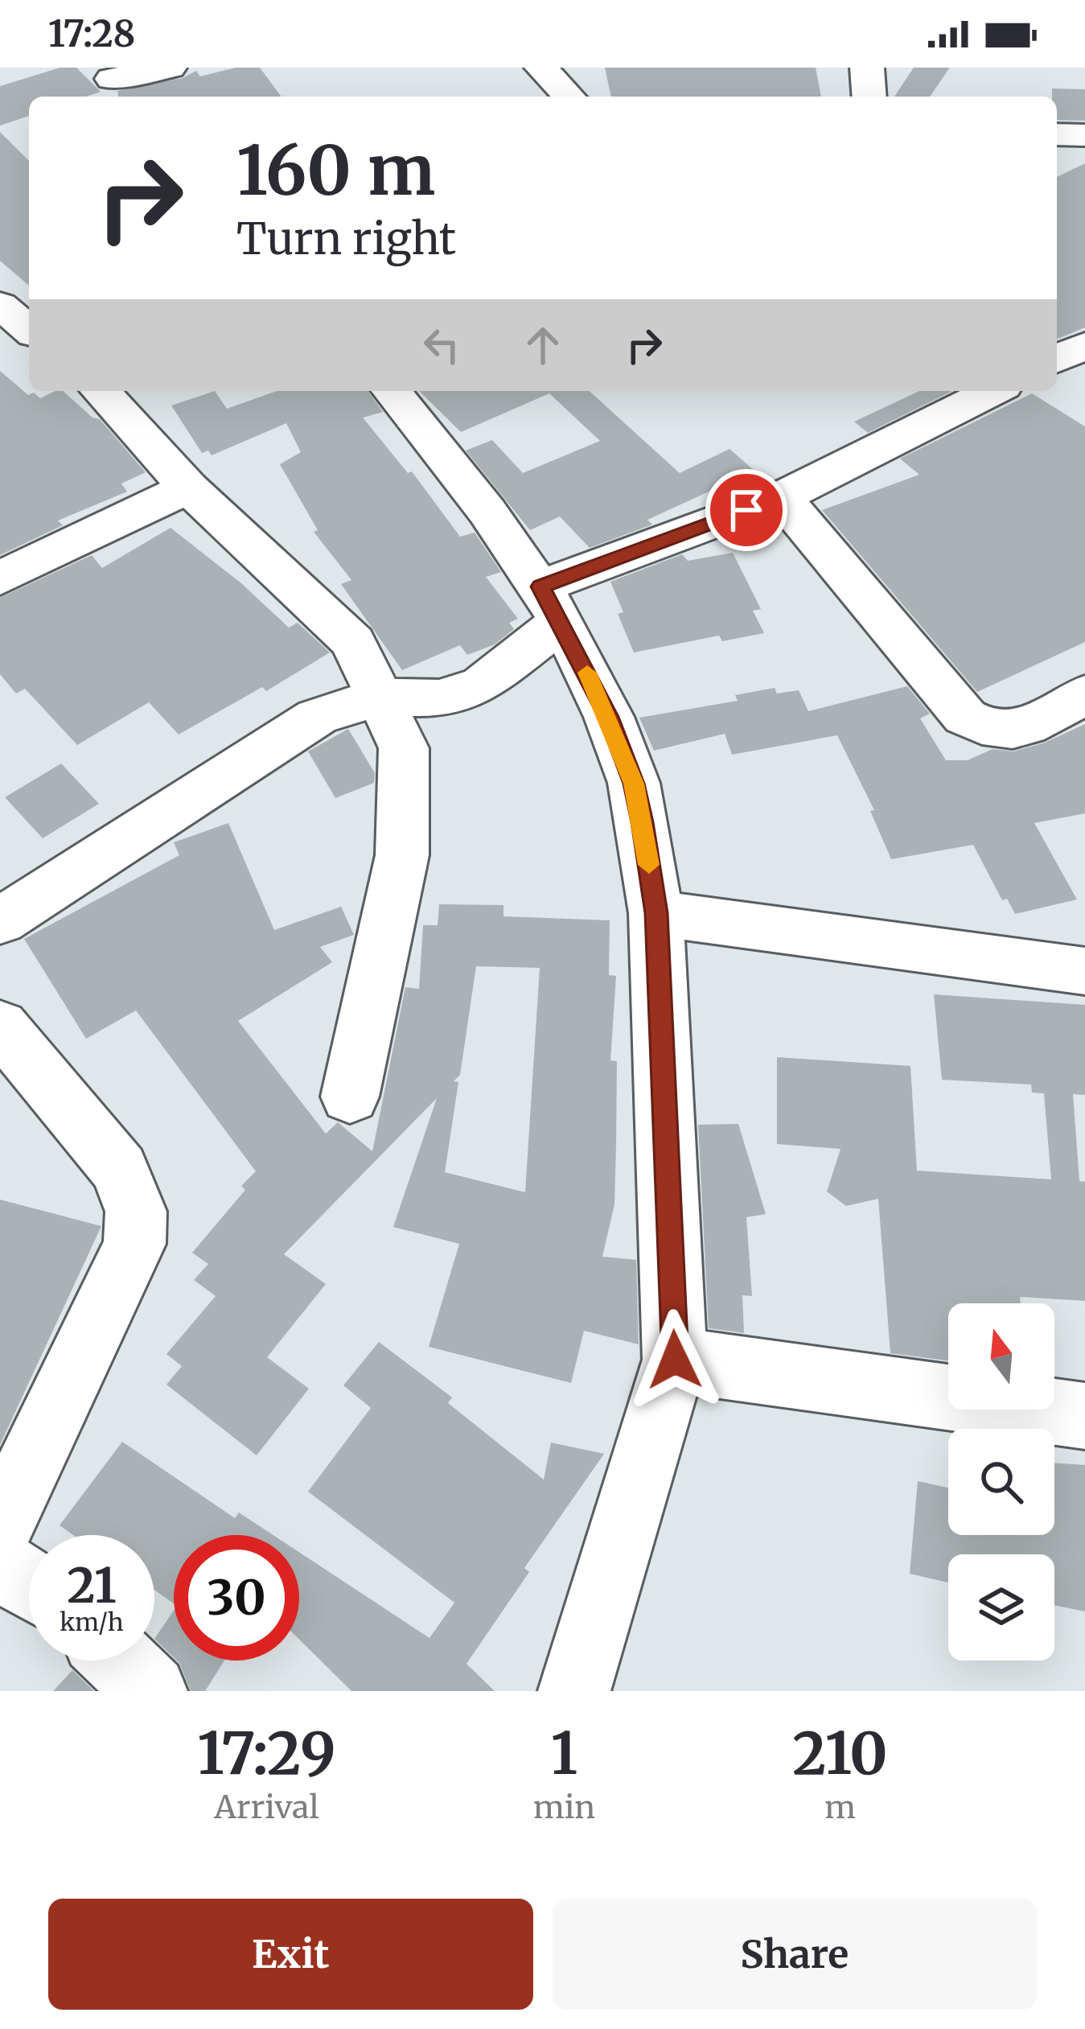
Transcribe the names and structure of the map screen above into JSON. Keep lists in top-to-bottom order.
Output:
{
  "north": "top",
  "page": {
    "status": "17:28",
    "turn": ["160 m", "Turn right"],
    "speed": "21 km/h",
    "limit": "30",
    "eta": [
      "17:29",
      "Arrival",
      "1",
      "min",
      "210",
      "m"
    ],
    "buttons": ["Exit", "Share"]
  }
}
